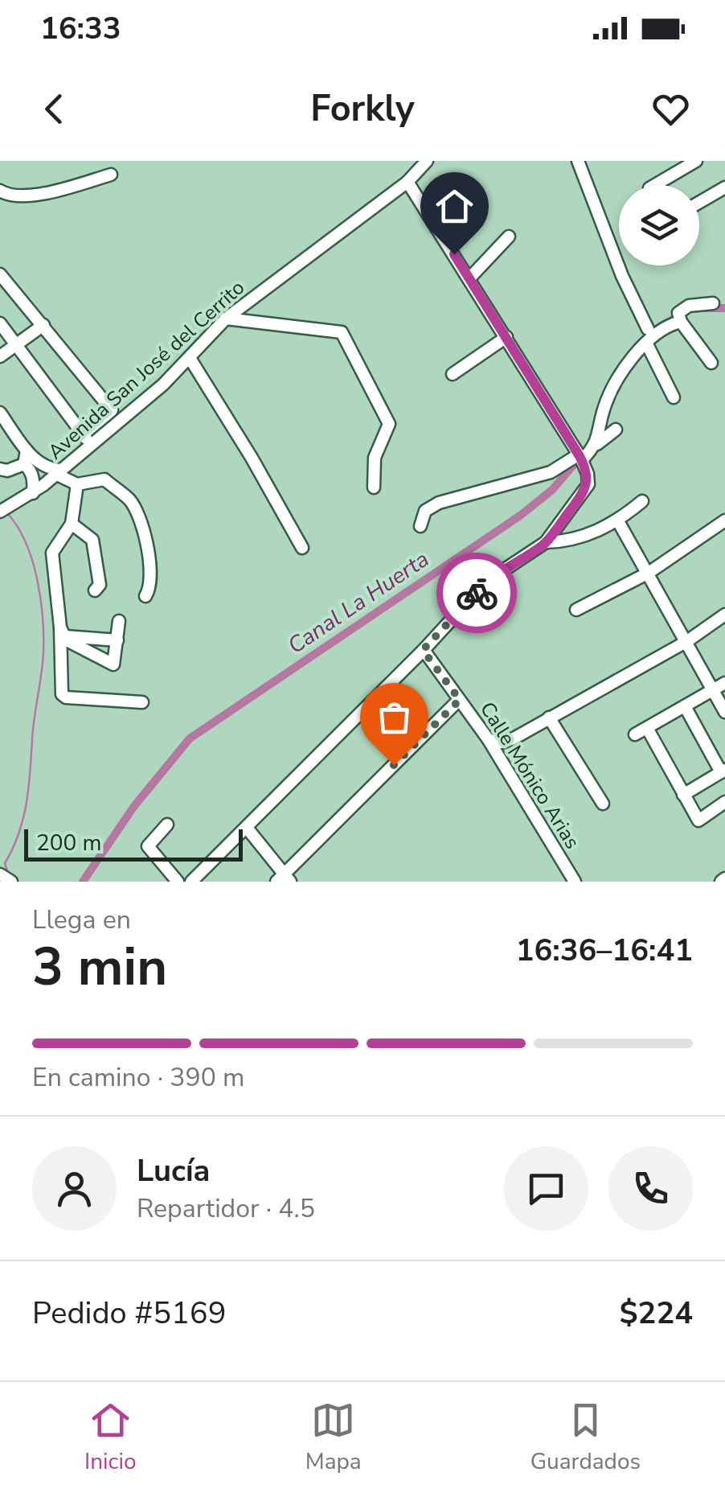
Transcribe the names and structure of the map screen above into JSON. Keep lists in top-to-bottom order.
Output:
{
  "streets": {
    "street": ["Avenida San José del Cerrito", "Calle Mónico Arias"]
  },
  "water": ["Canal La Huerta"],
  "scale_bar": "200 m",
  "page": {
    "status": "16:33",
    "header": "Forkly",
    "scale": "200 m",
    "heading": ["3 min", "Llega en", "16:36–16:41"],
    "panel": [
      "Lucía",
      "Repartidor · 4.5",
      "Pedido #5169",
      "$224"
    ],
    "bar": "En camino · 390 m",
    "tabs": ["Inicio", "Mapa", "Guardados"]
  }
}
